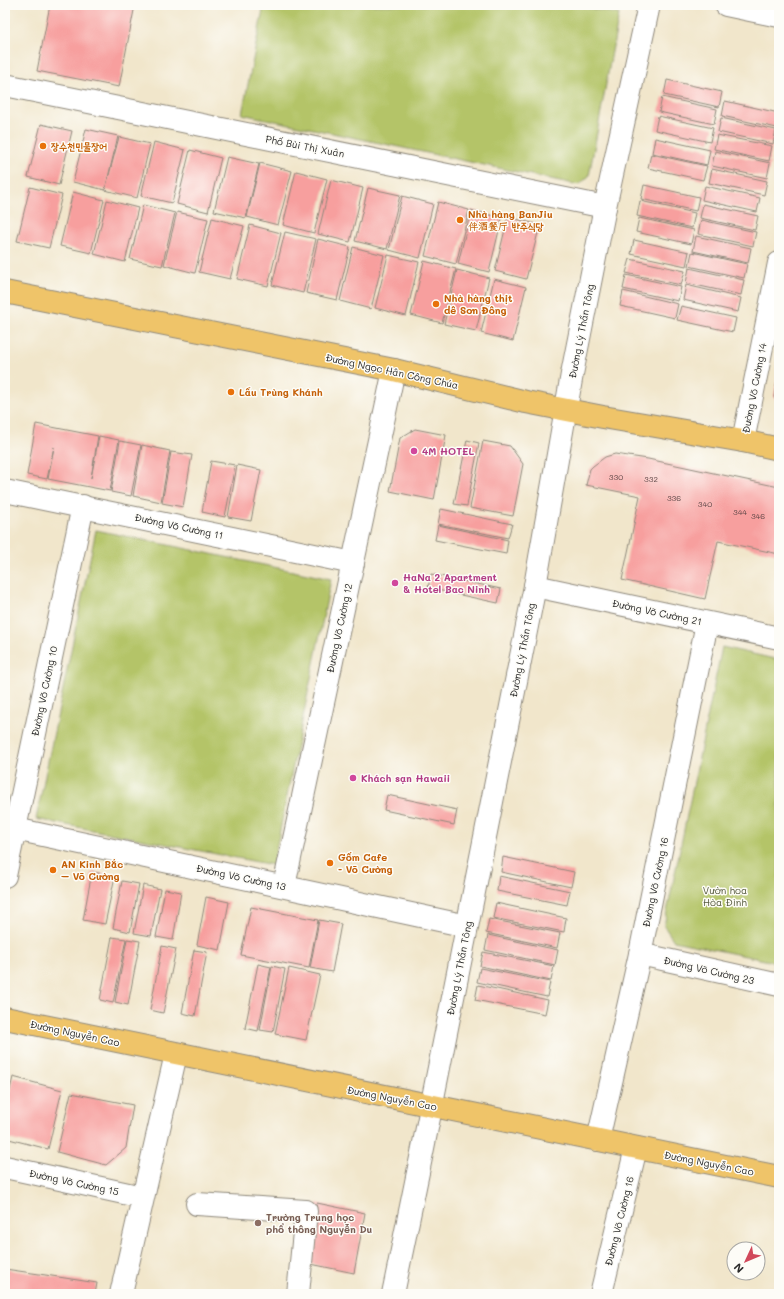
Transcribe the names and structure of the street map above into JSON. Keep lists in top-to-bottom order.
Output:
{
  "streets": {
    "main road": ["Đường Ngọc Hân Công Chúa", "Đường Nguyễn Cao"],
    "street": [
      "Phố Bùi Thị Xuân",
      "Đường Lý Thần Tông",
      "Đường Võ Cường 14",
      "Đường Võ Cường 11",
      "Đường Võ Cường 21",
      "Đường Võ Cường 12",
      "Đường Võ Cường 10",
      "Đường Võ Cường 13",
      "Đường Võ Cường 16",
      "Đường Võ Cường 23",
      "Đường Võ Cường 15"
    ]
  },
  "crossings": [
    ["Phố Bùi Thị Xuân", "Đường Lý Thần Tông"],
    ["Đường Lý Thần Tông", "Đường Ngọc Hân Công Chúa"],
    ["Đường Lý Thần Tông", "Đường Võ Cường 21"],
    ["Đường Lý Thần Tông", "Đường Võ Cường 13"],
    ["Đường Lý Thần Tông", "Đường Nguyễn Cao"],
    ["Đường Ngọc Hân Công Chúa", "Đường Võ Cường 14"],
    ["Đường Ngọc Hân Công Chúa", "Đường Võ Cường 12"],
    ["Đường Võ Cường 11", "Đường Võ Cường 12"],
    ["Đường Võ Cường 11", "Đường Võ Cường 10"],
    ["Đường Võ Cường 21", "Đường Võ Cường 16"],
    ["Đường Võ Cường 12", "Đường Võ Cường 13"],
    ["Đường Võ Cường 10", "Đường Võ Cường 13"],
    ["Đường Võ Cường 16", "Đường Võ Cường 23"],
    ["Đường Võ Cường 16", "Đường Nguyễn Cao"]
  ],
  "parks": ["Vườn hoa Hòa Đình"],
  "places": [
    "장수천민물장어",
    "Nhà hàng BanJiu 伴酒餐厅 반주식당",
    "Nhà hàng thịt dê Sơn Đông",
    "Lẩu Trùng Khánh",
    "4M HOTEL",
    "HaNa 2 Apartment & Hotel Bac Ninh",
    "Khách sạn Hawaii",
    "Gốm Cafe - Võ Cường",
    "AN Kinh Bắc – Võ Cường",
    "Trường Trung học phổ thông Nguyễn Du"
  ],
  "house_numbers": [
    "330",
    "332",
    "336",
    "340",
    "344",
    "346"
  ],
  "north": "bottom left"
}
